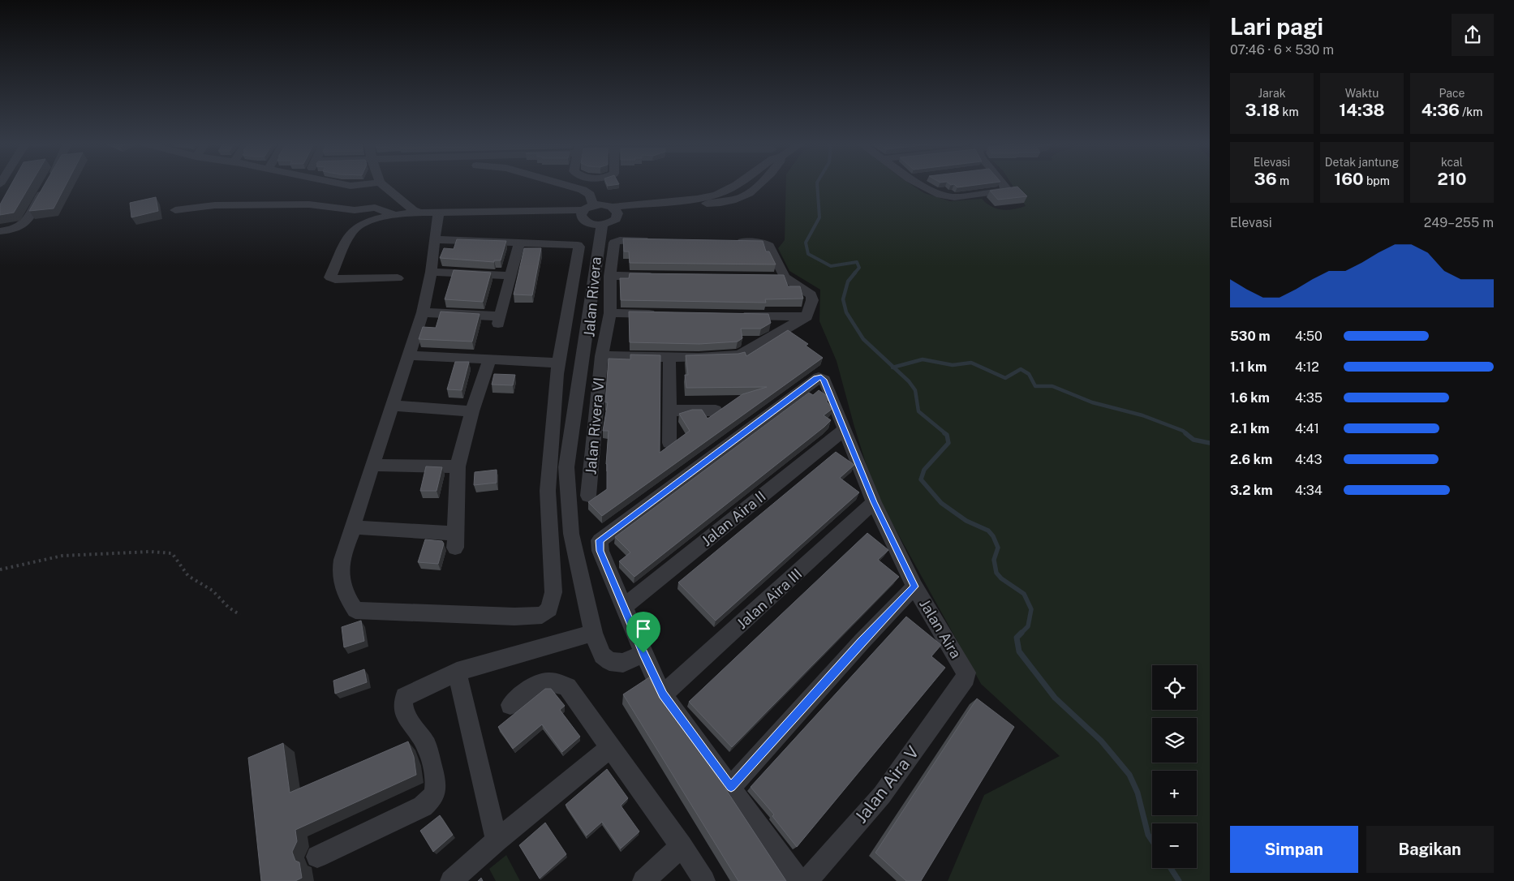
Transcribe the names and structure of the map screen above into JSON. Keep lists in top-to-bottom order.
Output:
{
  "streets": {
    "street": [
      "Jalan Rivera",
      "Jalan Rivera VI",
      "Jalan Aira II",
      "Jalan Aira III",
      "Jalan Aira",
      "Jalan Aira V"
    ]
  },
  "crossings": [
    ["Jalan Rivera", "Jalan Rivera VI"],
    ["Jalan Aira II", "Jalan Aira"],
    ["Jalan Aira III", "Jalan Aira"],
    ["Jalan Aira", "Jalan Aira V"]
  ],
  "page": {
    "heading": ["Lari pagi", "07:46 · 6 × 530 m"],
    "stats": [
      ["Jarak", "3.18 km"],
      ["Waktu", "14:38"],
      ["Pace", "4:36 /km"],
      ["Elevasi", "36 m"],
      ["Detak jantung", "160 bpm"],
      ["kcal", "210"]
    ],
    "chart": ["Elevasi", "249–255 m"],
    "list": [
      {
        "name": "530 m",
        "note": "4:50"
      },
      {
        "name": "1.1 km",
        "note": "4:12"
      },
      {
        "name": "1.6 km",
        "note": "4:35"
      },
      {
        "name": "2.1 km",
        "note": "4:41"
      },
      {
        "name": "2.6 km",
        "note": "4:43"
      },
      {
        "name": "3.2 km",
        "note": "4:34"
      }
    ],
    "map_buttons": ["+", "−"],
    "buttons": ["Simpan", "Bagikan"]
  }
}
